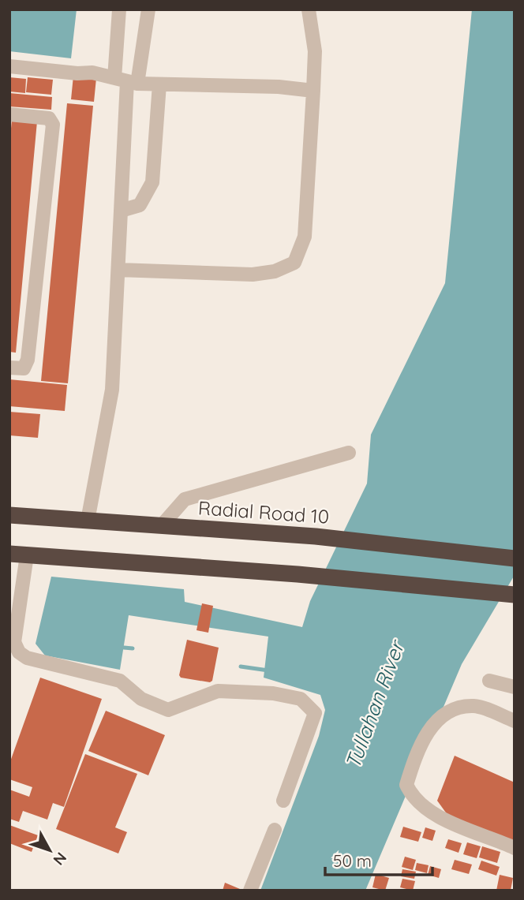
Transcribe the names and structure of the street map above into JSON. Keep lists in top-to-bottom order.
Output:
{
  "streets": {
    "highway": ["Radial Road 10"]
  },
  "water": ["Tullahan River"],
  "scale_bar": "50 m",
  "north": "bottom right"
}
